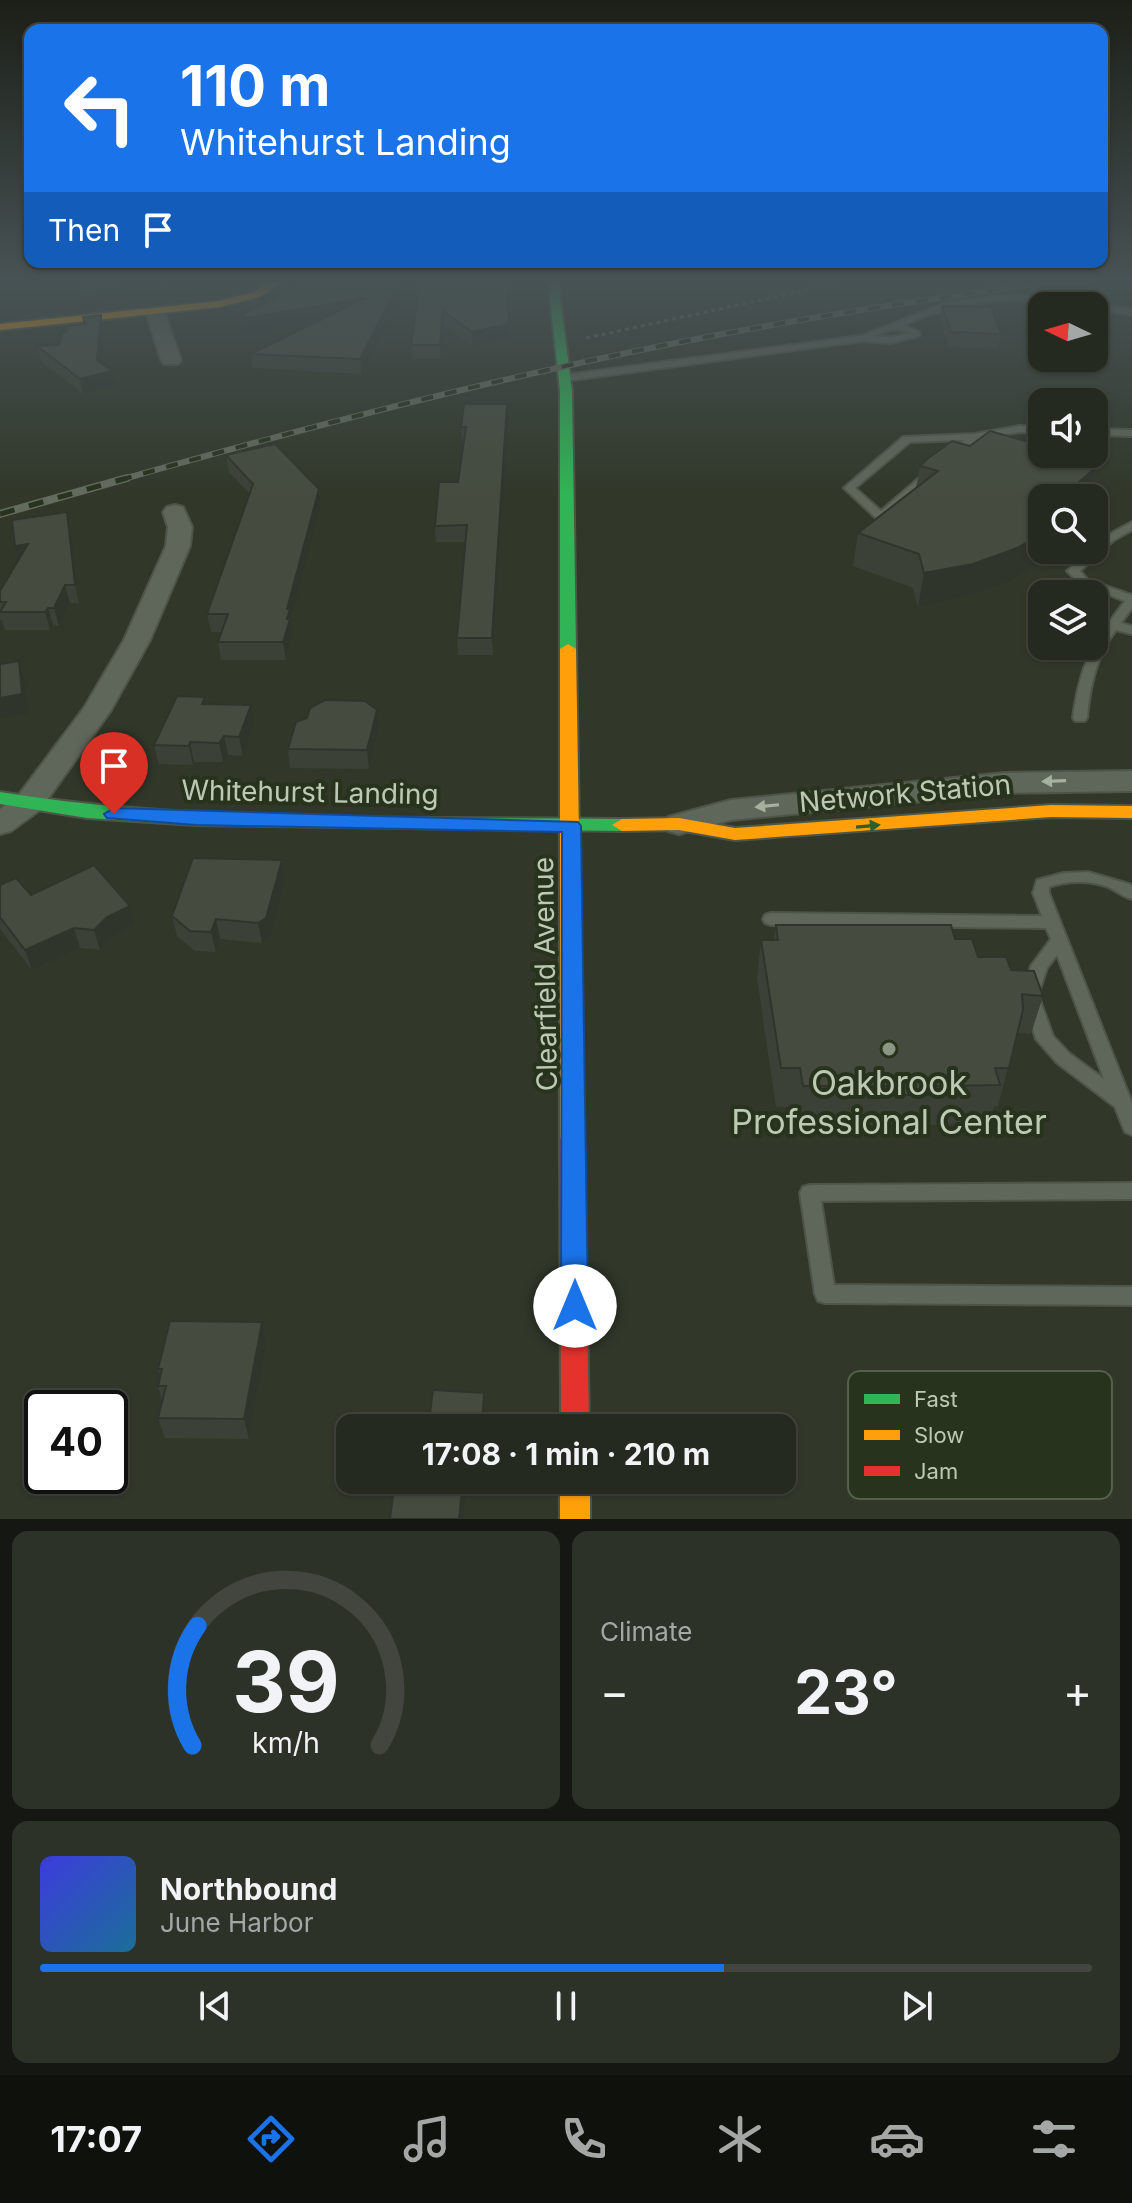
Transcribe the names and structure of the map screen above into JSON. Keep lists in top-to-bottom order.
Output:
{
  "streets": {
    "street": ["Whitehurst Landing", "Network Station", "Clearfield Avenue"]
  },
  "crossings": [
    ["Whitehurst Landing", "Network Station"],
    ["Whitehurst Landing", "Clearfield Avenue"],
    ["Network Station", "Clearfield Avenue"]
  ],
  "places": ["Oakbrook Professional Center"],
  "legend": ["Fast", "Slow", "Jam"],
  "north": "left",
  "page": {
    "turn": ["110 m", "Whitehurst Landing"],
    "then": "Then",
    "limit": "40",
    "trip": "17:08 · 1 min · 210 m",
    "tile": "Climate",
    "heat": ["−", "23°", "+"],
    "song": ["Northbound", "June Harbor"],
    "tabs": "17:07",
    "gauge": ["39", "km/h"]
  }
}
